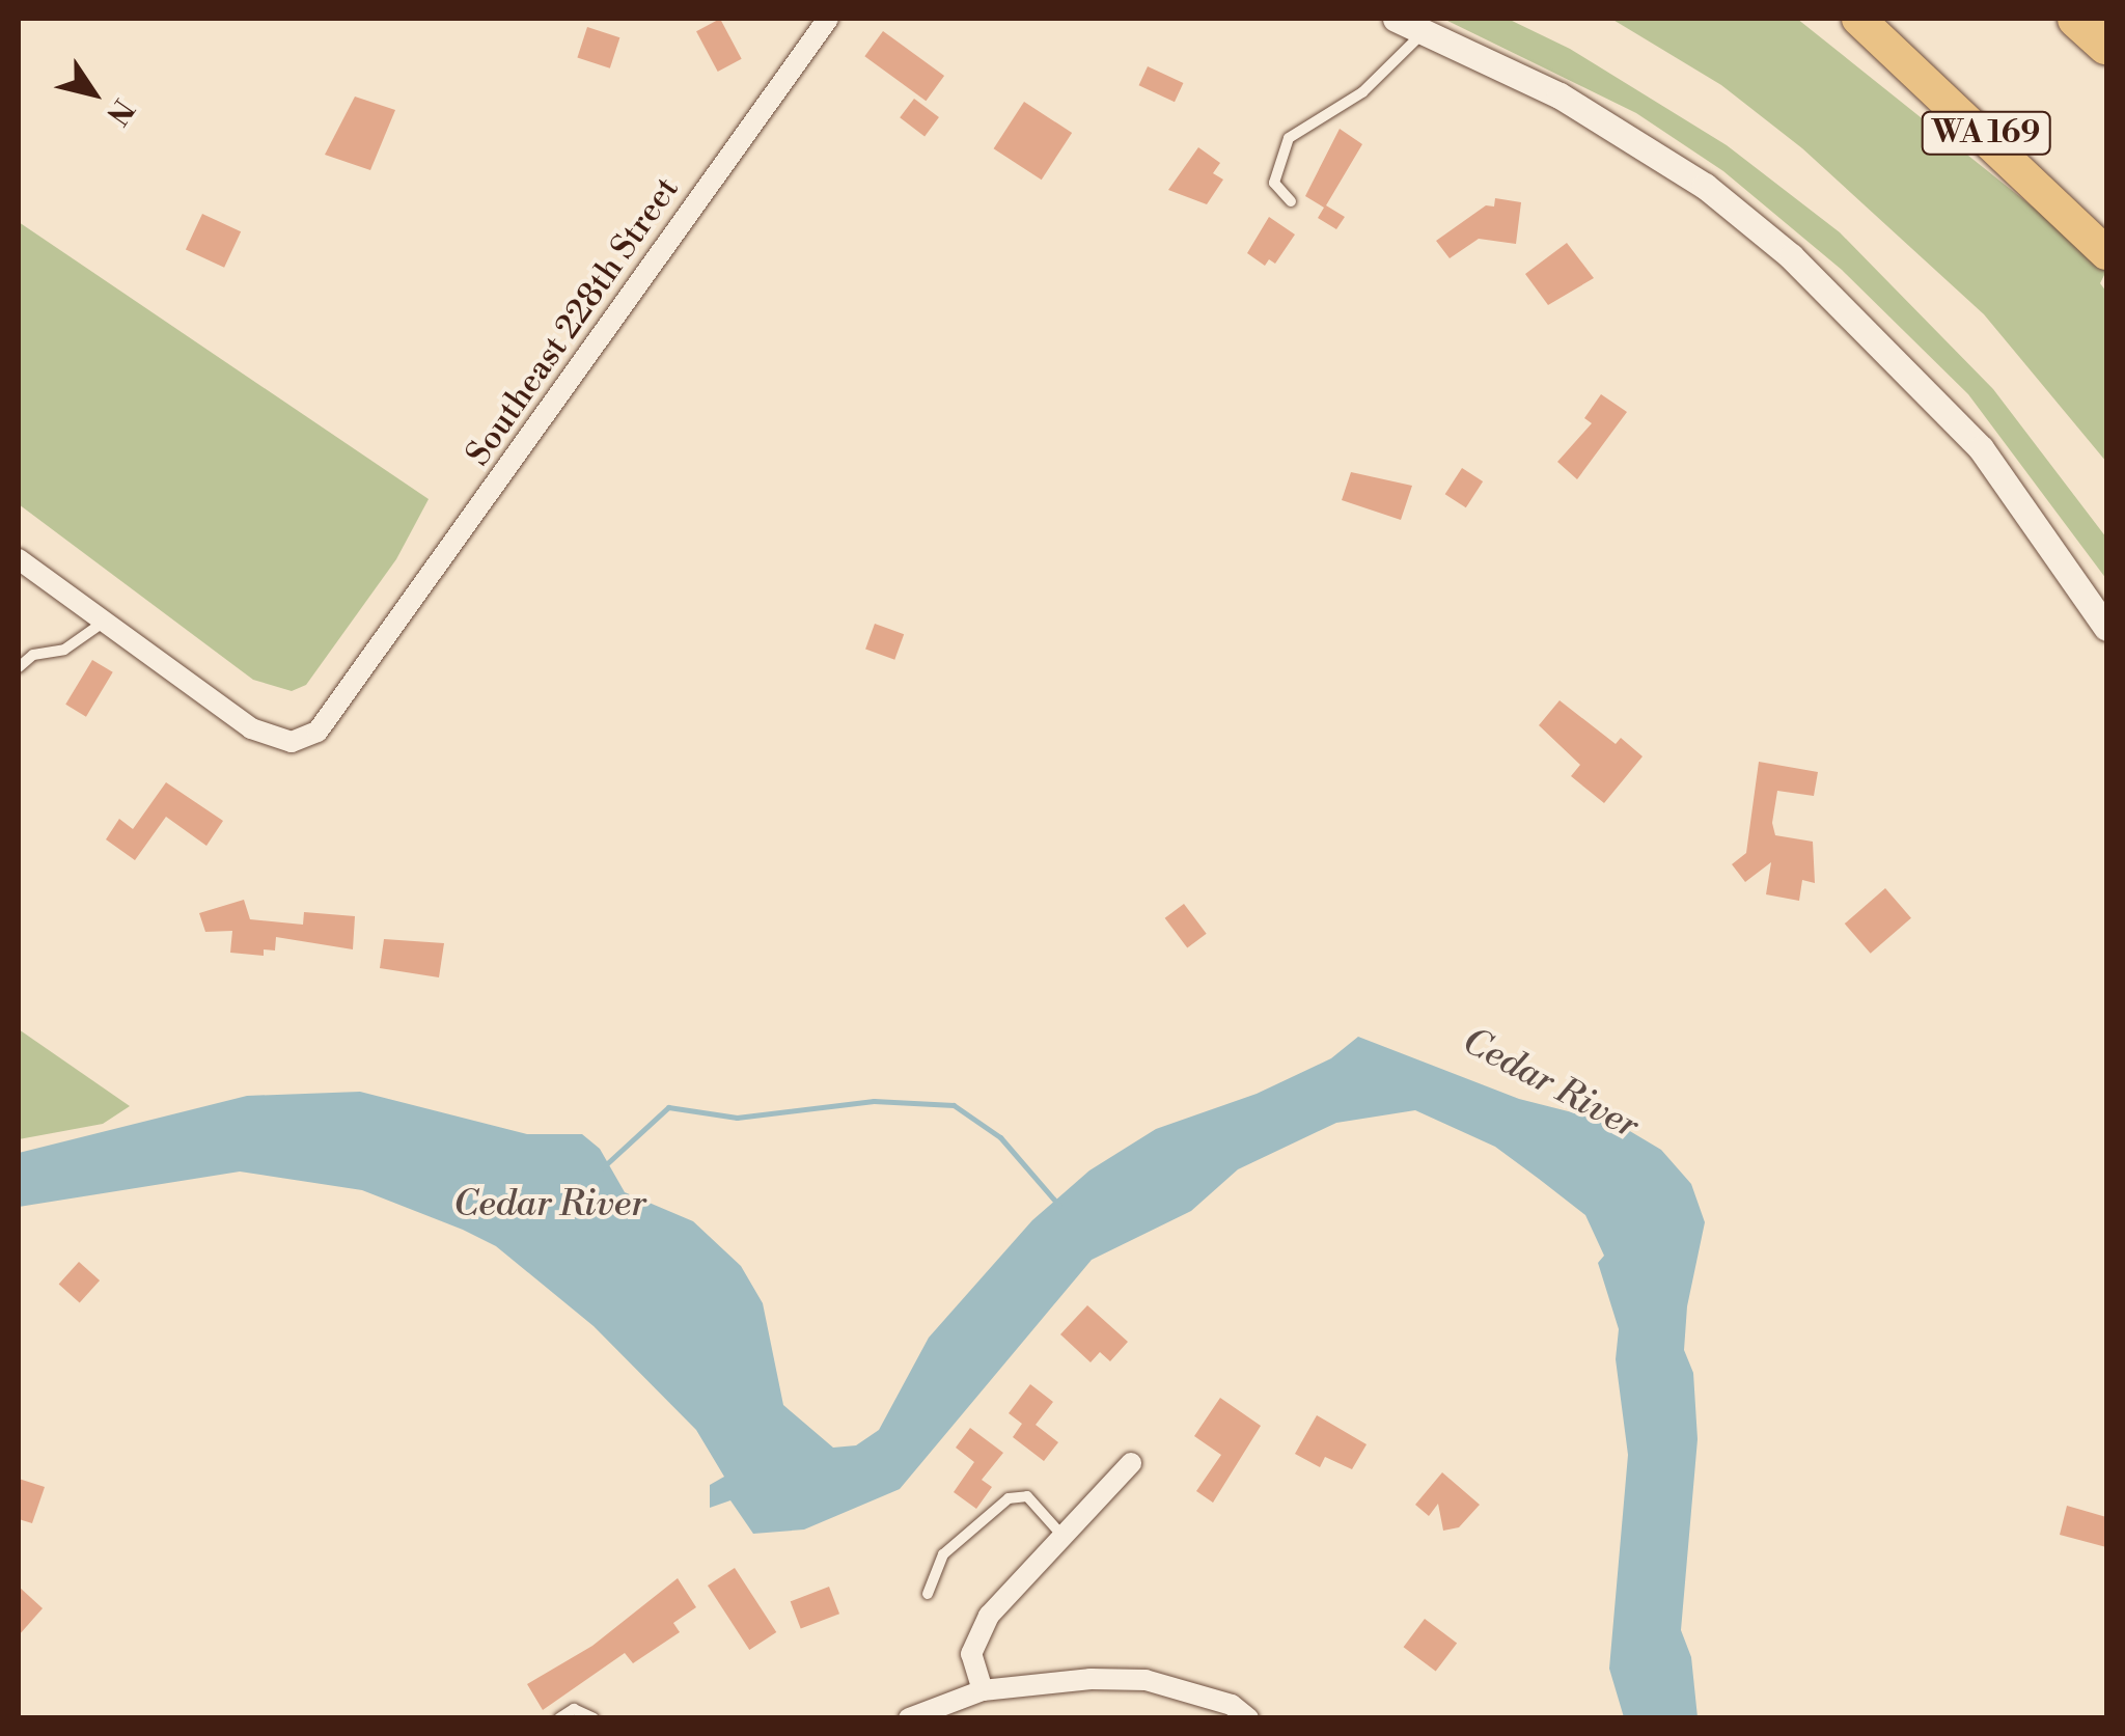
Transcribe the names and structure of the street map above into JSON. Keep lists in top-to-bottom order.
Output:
{
  "streets": {
    "main road": ["WA 169"],
    "street": ["Southeast 228th Street"]
  },
  "water": ["Cedar River"],
  "north": "bottom right"
}
